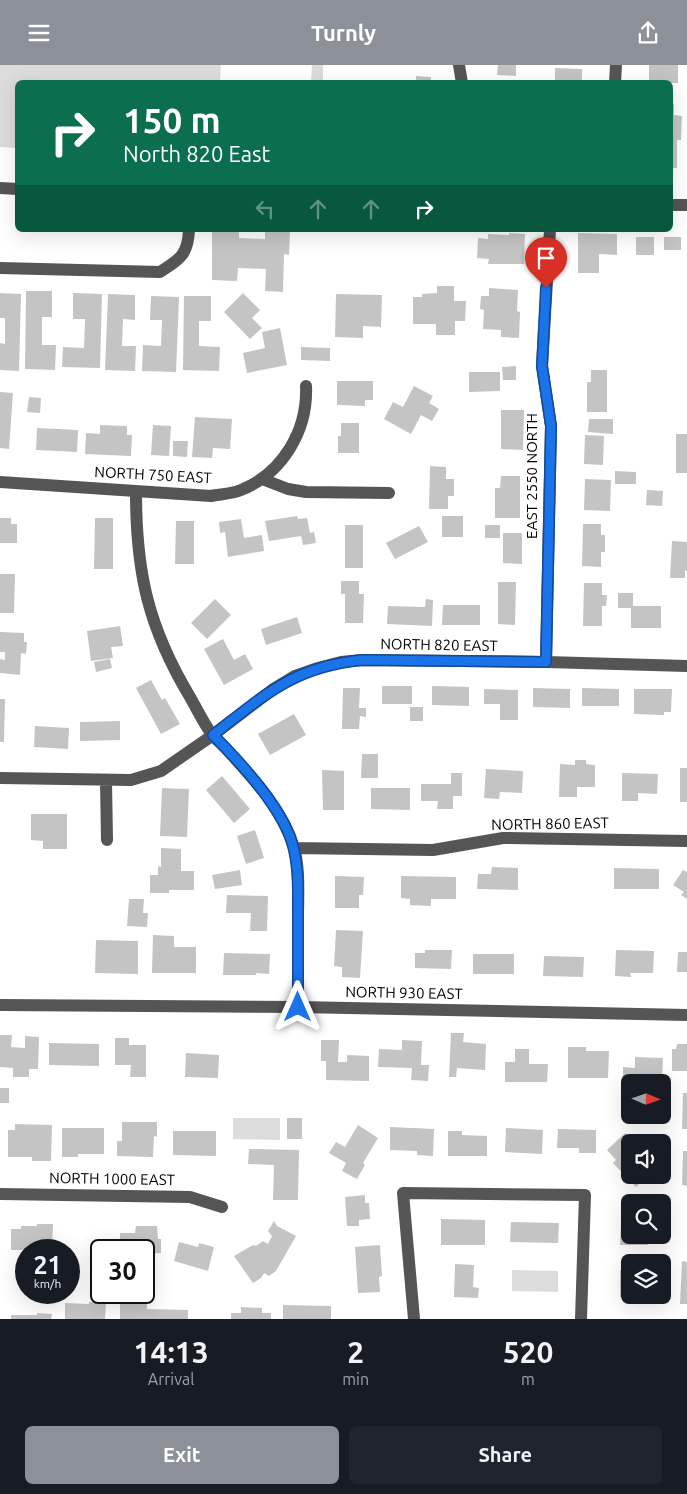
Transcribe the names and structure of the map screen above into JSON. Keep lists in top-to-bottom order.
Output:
{
  "streets": {
    "street": [
      "NORTH 750 EAST",
      "EAST 2550 NORTH",
      "NORTH 820 EAST",
      "NORTH 860 EAST",
      "NORTH 930 EAST",
      "NORTH 1000 EAST"
    ]
  },
  "crossings": [
    ["EAST 2550 NORTH", "NORTH 820 EAST"]
  ],
  "north": "right",
  "page": {
    "header": "Turnly",
    "turn": ["150 m", "North 820 East"],
    "speed": "21 km/h",
    "limit": "30",
    "eta": [
      "14:13",
      "Arrival",
      "2",
      "min",
      "520",
      "m"
    ],
    "buttons": ["Exit", "Share"]
  }
}
